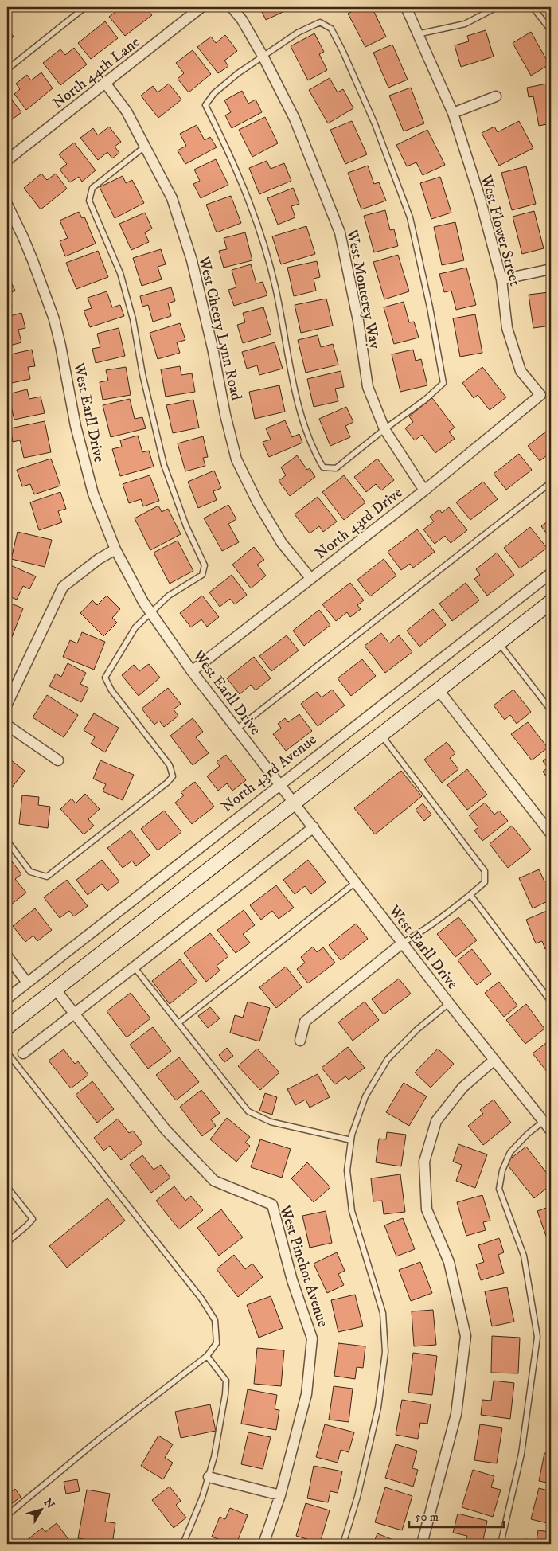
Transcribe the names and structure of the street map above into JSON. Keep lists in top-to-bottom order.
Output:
{
  "streets": {
    "street": [
      "North 44th Lane",
      "West Flower Street",
      "West Monterey Way",
      "West Cheery Lynn Road",
      "West Earll Drive",
      "North 43rd Drive",
      "North 43rd Avenue",
      "West Pinchot Avenue"
    ]
  },
  "crossings": [
    ["North 44th Lane", "West Cheery Lynn Road"],
    ["West Flower Street", "North 43rd Drive"],
    ["West Monterey Way", "North 43rd Drive"],
    ["West Cheery Lynn Road", "North 43rd Drive"],
    ["West Earll Drive", "North 43rd Drive"],
    ["West Earll Drive", "North 43rd Avenue"]
  ],
  "scale_bar": "50 m",
  "north": "top right"
}
